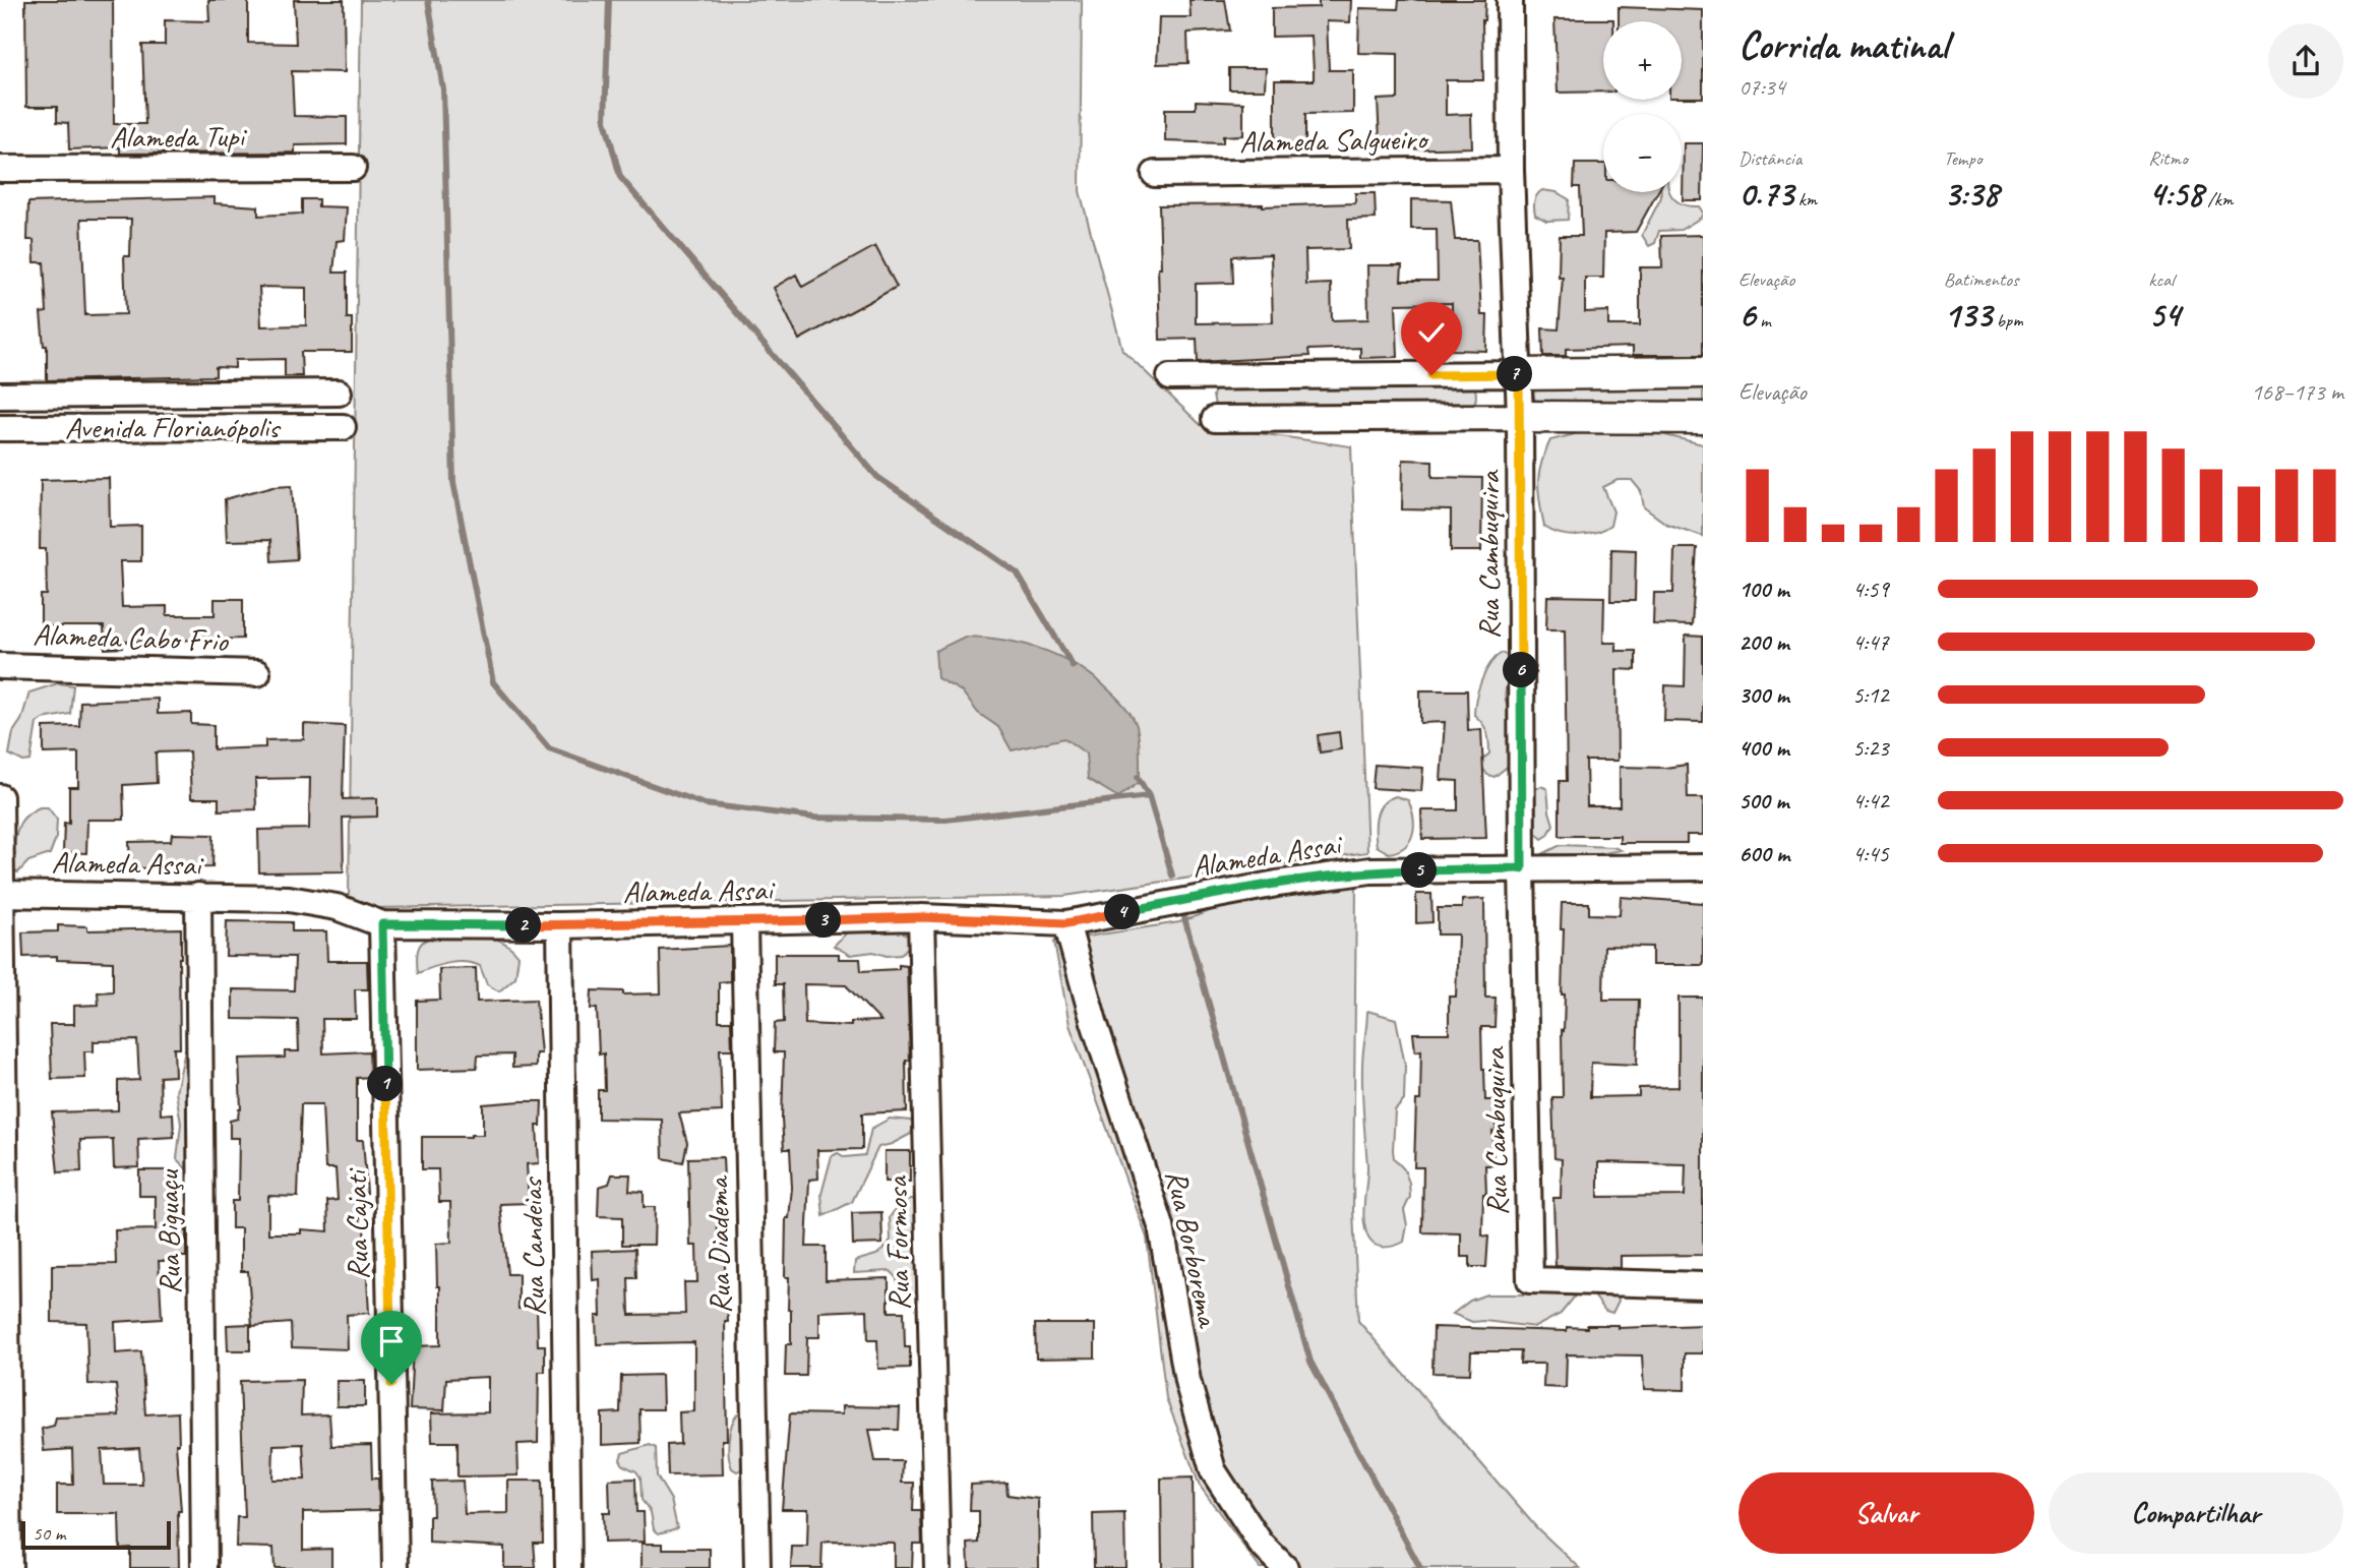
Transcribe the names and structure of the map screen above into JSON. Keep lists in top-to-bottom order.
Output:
{
  "streets": {
    "street": [
      "Alameda Tupi",
      "Alameda Salgueiro",
      "Avenida Florianópolis",
      "Rua Cambuquira",
      "Alameda Cabo Frio",
      "Alameda Assai",
      "Rua Cajati",
      "Rua Biguaçu",
      "Rua Formosa",
      "Rua Diadema",
      "Rua Candeias",
      "Rua Borborema"
    ]
  },
  "crossings": [
    ["Alameda Salgueiro", "Rua Cambuquira"],
    ["Rua Cambuquira", "Alameda Assai"],
    ["Alameda Assai", "Rua Cajati"],
    ["Alameda Assai", "Rua Biguaçu"],
    ["Alameda Assai", "Rua Formosa"],
    ["Alameda Assai", "Rua Diadema"],
    ["Alameda Assai", "Rua Candeias"],
    ["Alameda Assai", "Rua Borborema"]
  ],
  "scale_bar": "50 m",
  "page": {
    "heading": ["Corrida matinal", "07:34"],
    "map_buttons": ["+", "−"],
    "stats": [
      ["Distância", "0.73 km"],
      ["Tempo", "3:38"],
      ["Ritmo", "4:58 /km"],
      ["Elevação", "6 m"],
      ["Batimentos", "133 bpm"],
      ["kcal", "54"]
    ],
    "pins": [
      "7",
      "6",
      "5",
      "4",
      "3",
      "2",
      "1"
    ],
    "chart": ["Elevação", "168–173 m"],
    "list": [
      {
        "name": "100 m",
        "note": "4:59"
      },
      {
        "name": "200 m",
        "note": "4:47"
      },
      {
        "name": "300 m",
        "note": "5:12"
      },
      {
        "name": "400 m",
        "note": "5:23"
      },
      {
        "name": "500 m",
        "note": "4:42"
      },
      {
        "name": "600 m",
        "note": "4:45"
      }
    ],
    "buttons": ["Salvar", "Compartilhar"],
    "scale": "50 m"
  }
}
